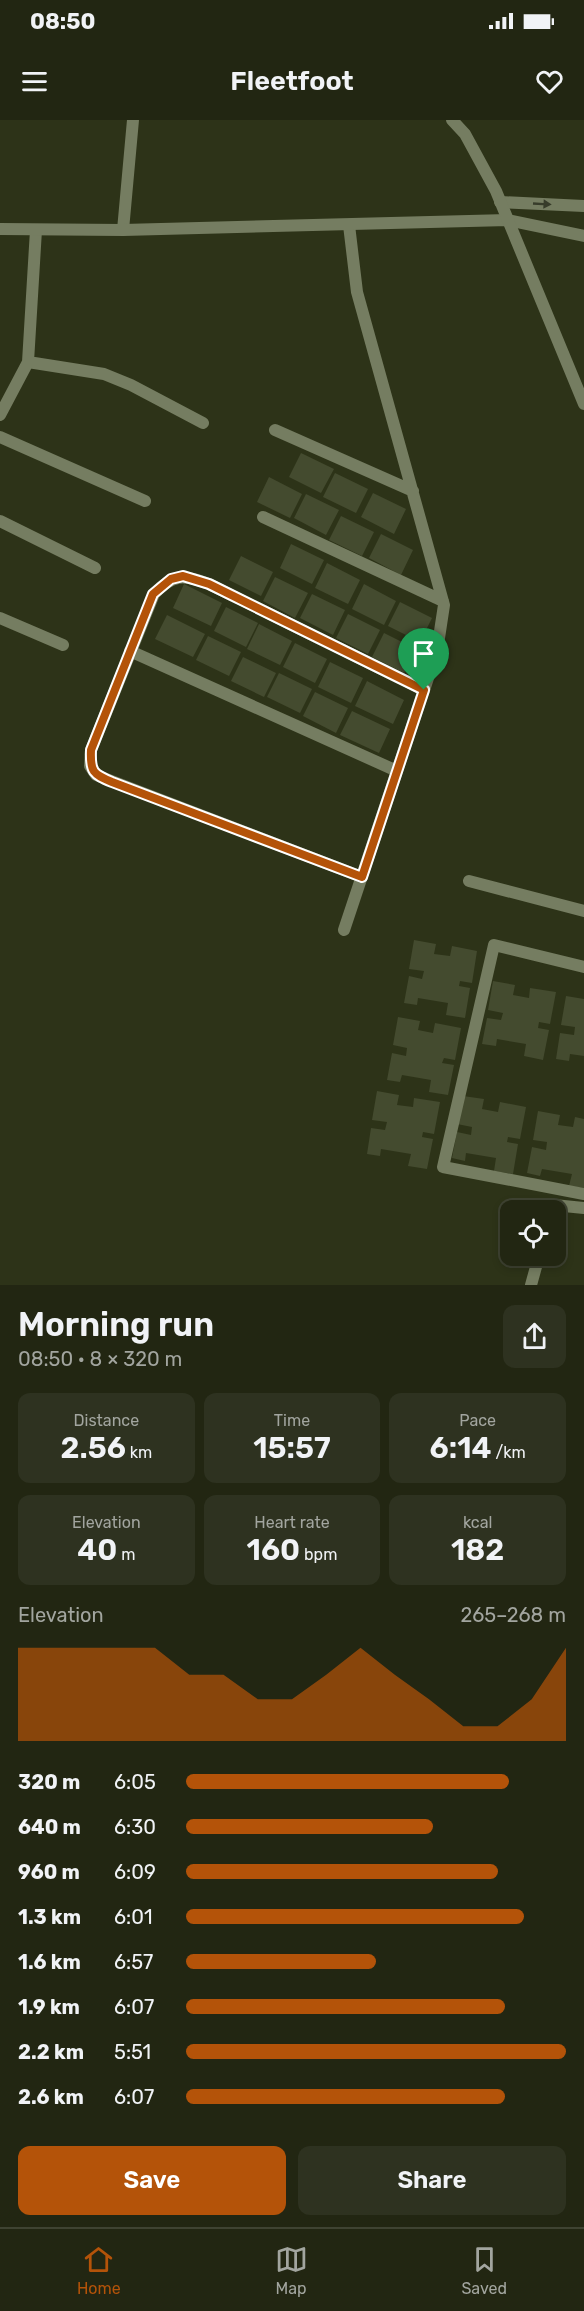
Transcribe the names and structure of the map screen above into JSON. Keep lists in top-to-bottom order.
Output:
{
  "page": {
    "status": "08:50",
    "header": "Fleetfoot",
    "heading": ["Morning run", "08:50 · 8 × 320 m"],
    "stats": [
      ["Distance", "2.56 km"],
      ["Time", "15:57"],
      ["Pace", "6:14 /km"],
      ["Elevation", "40 m"],
      ["Heart rate", "160 bpm"],
      ["kcal", "182"]
    ],
    "chart": ["Elevation", "265–268 m"],
    "list": [
      {
        "name": "320 m",
        "note": "6:05"
      },
      {
        "name": "640 m",
        "note": "6:30"
      },
      {
        "name": "960 m",
        "note": "6:09"
      },
      {
        "name": "1.3 km",
        "note": "6:01"
      },
      {
        "name": "1.6 km",
        "note": "6:57"
      },
      {
        "name": "1.9 km",
        "note": "6:07"
      },
      {
        "name": "2.2 km",
        "note": "5:51"
      },
      {
        "name": "2.6 km",
        "note": "6:07"
      }
    ],
    "buttons": ["Save", "Share"],
    "tabs": ["Home", "Map", "Saved"]
  }
}
